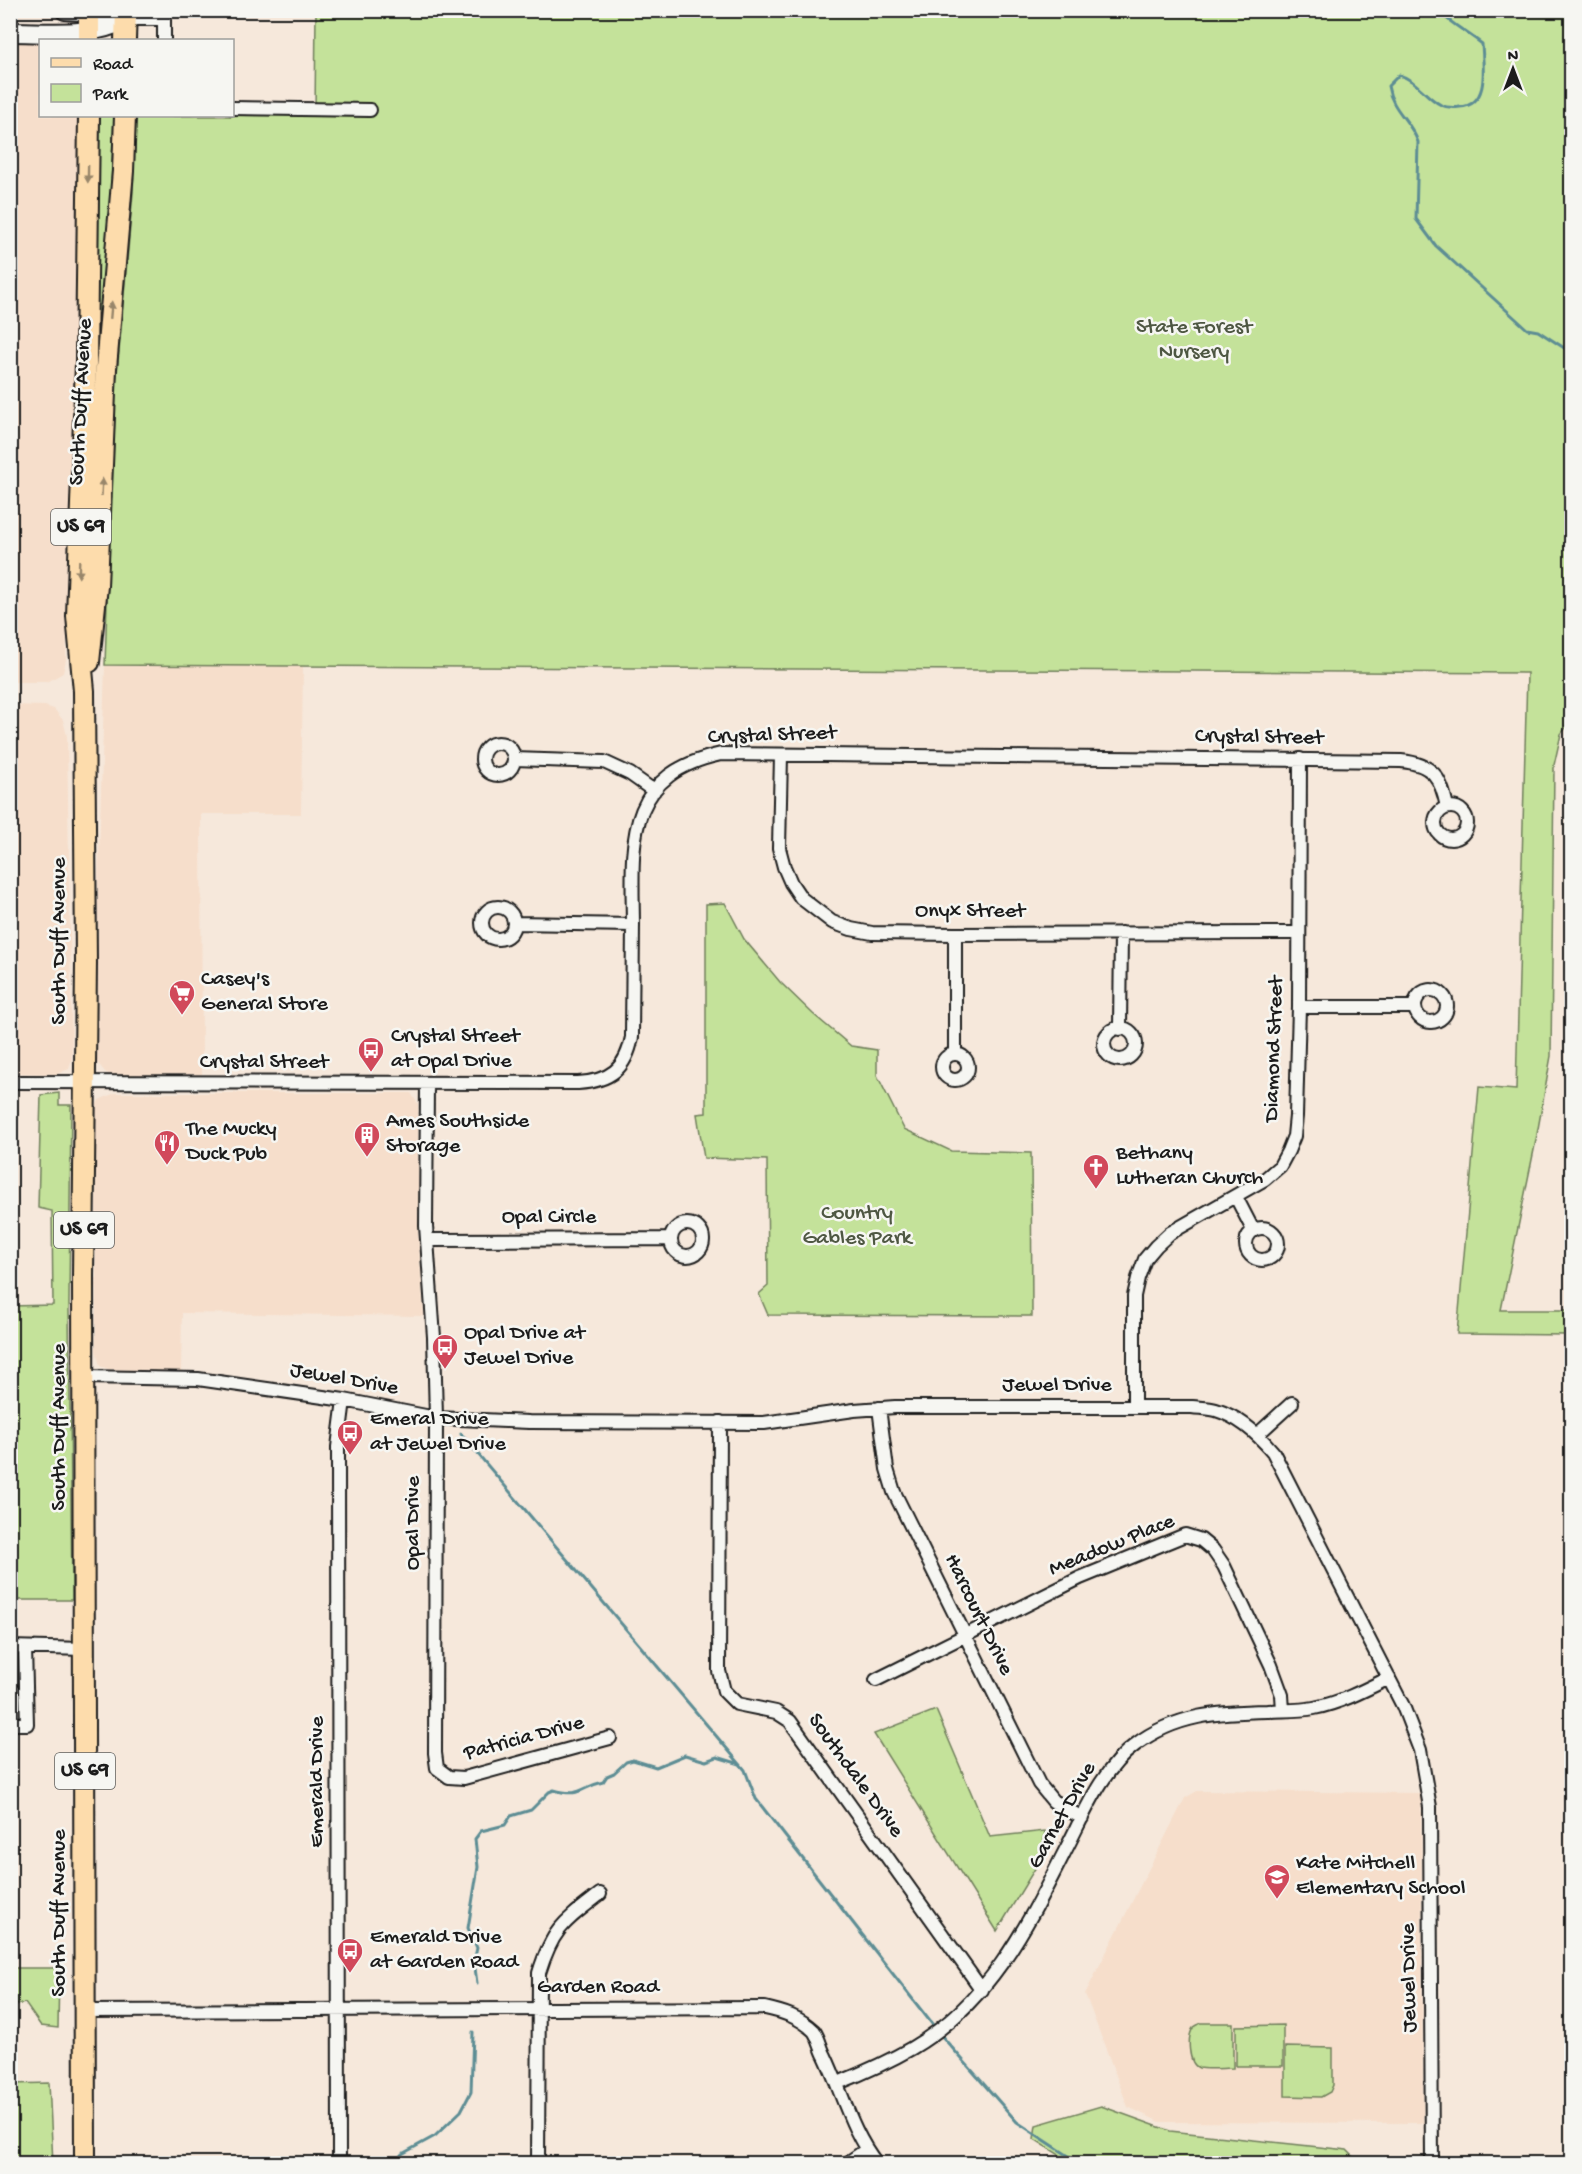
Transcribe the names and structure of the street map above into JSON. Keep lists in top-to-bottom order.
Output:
{
  "streets": {
    "main road": ["South Duff Avenue", "US 69"],
    "street": [
      "Crystal Street",
      "Onyx Street",
      "Diamond Street",
      "Opal Circle",
      "Jewel Drive",
      "Opal Drive",
      "Meadow Place",
      "Harcourt Drive",
      "Patricia Drive",
      "Southdale Drive",
      "Emerald Drive",
      "Garnet Drive",
      "Garden Road"
    ]
  },
  "crossings": [
    ["South Duff Avenue", "Crystal Street"],
    ["South Duff Avenue", "Jewel Drive"],
    ["South Duff Avenue", "Garden Road"],
    ["Crystal Street", "Onyx Street"],
    ["Crystal Street", "Diamond Street"],
    ["Crystal Street", "Opal Drive"],
    ["Onyx Street", "Diamond Street"],
    ["Diamond Street", "Jewel Drive"],
    ["Opal Circle", "Opal Drive"],
    ["Jewel Drive", "Opal Drive"],
    ["Jewel Drive", "Harcourt Drive"],
    ["Jewel Drive", "Southdale Drive"],
    ["Jewel Drive", "Emerald Drive"],
    ["Jewel Drive", "Garnet Drive"],
    ["Opal Drive", "Patricia Drive"],
    ["Meadow Place", "Harcourt Drive"],
    ["Meadow Place", "Garnet Drive"],
    ["Harcourt Drive", "Garnet Drive"],
    ["Southdale Drive", "Garnet Drive"],
    ["Emerald Drive", "Garden Road"],
    ["Garnet Drive", "Garden Road"]
  ],
  "parks": ["State Forest Nursery", "Country Gables Park"],
  "places": {
    "supermarket": ["Casey's General Store"],
    "bus stop": [
      "Crystal Street at Opal Drive",
      "Opal Drive at Jewel Drive",
      "Emeral Drive at Jewel Drive",
      "Emerald Drive at Garden Road"
    ],
    "building": ["Ames Southside Storage"],
    "restaurant": ["The Mucky Duck Pub"],
    "church": ["Bethany Lutheran Church"],
    "school or university": ["Kate Mitchell Elementary School"]
  },
  "legend": ["Road", "Park"],
  "north": "top"
}
